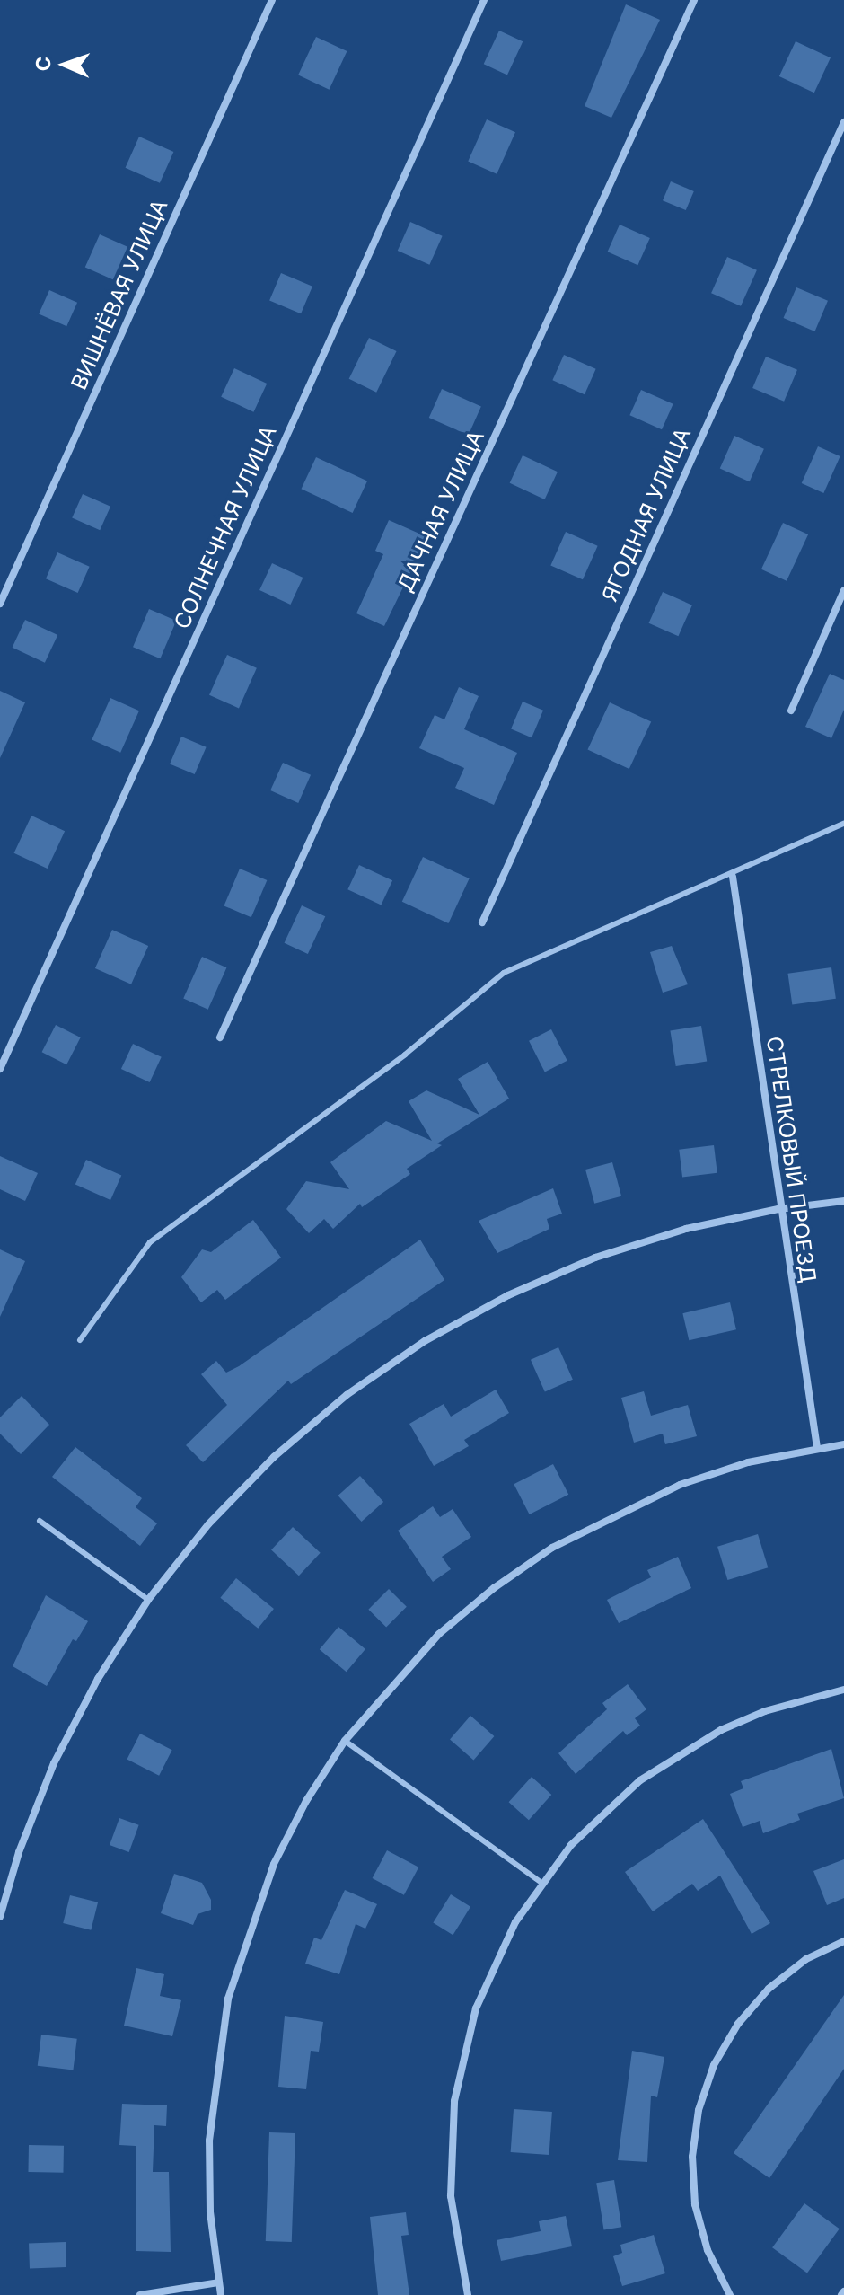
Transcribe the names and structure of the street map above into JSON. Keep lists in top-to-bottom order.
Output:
{
  "streets": {
    "street": [
      "ВИШНЁВАЯ УЛИЦА",
      "ДАЧНАЯ УЛИЦА",
      "ЯГОДНАЯ УЛИЦА",
      "СОЛНЕЧНАЯ УЛИЦА",
      "СТРЕЛКОВЫЙ ПРОЕЗД"
    ]
  },
  "north": "left"
}
